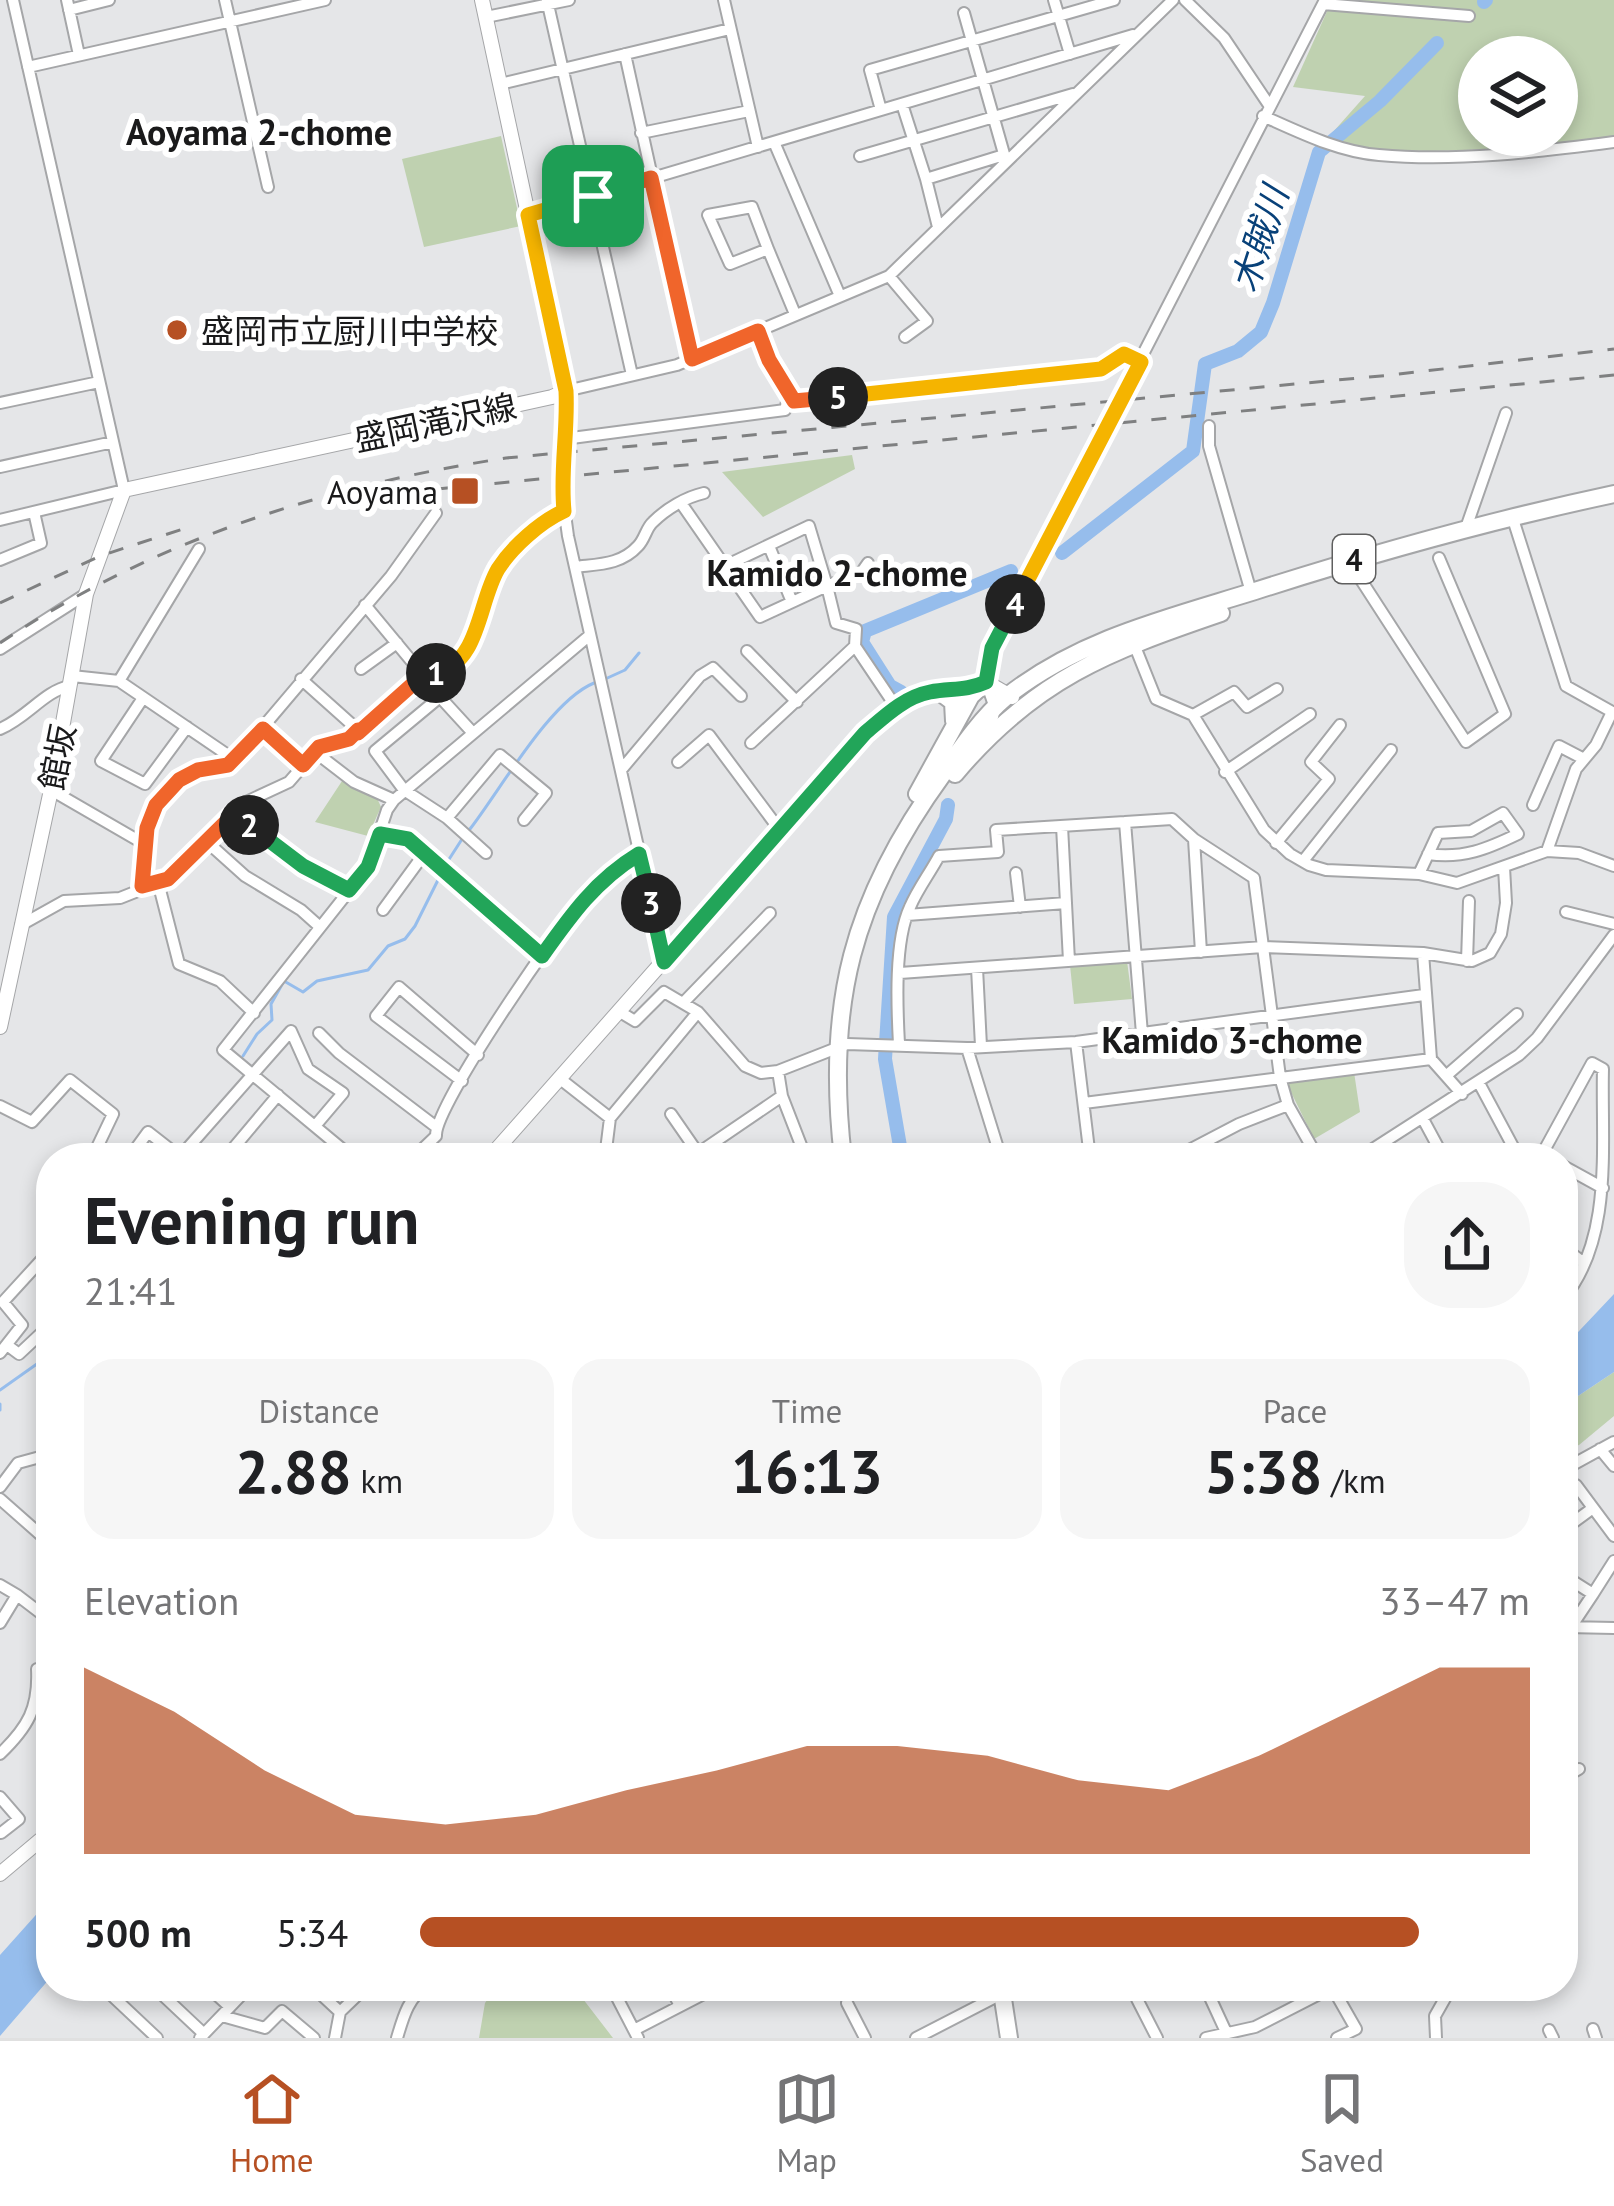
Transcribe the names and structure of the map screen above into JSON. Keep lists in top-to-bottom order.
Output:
{
  "streets": {
    "highway": ["4"],
    "main road": ["盛岡滝沢線", "館坂"]
  },
  "crossings": [
    ["盛岡滝沢線", "館坂"]
  ],
  "districts": ["Aoyama 2-chome", "Kamido 2-chome", "Kamido 3-chome"],
  "water": ["木賊川"],
  "places": {
    "other": ["盛岡市立厨川中学校"],
    "transit": ["Aoyama"]
  },
  "page": {
    "pins": [
      "5",
      "4",
      "1",
      "2",
      "3"
    ],
    "heading": ["Evening run", "21:41"],
    "stats": [
      ["Distance", "2.88 km"],
      ["Time", "16:13"],
      ["Pace", "5:38 /km"]
    ],
    "chart": ["Elevation", "33–47 m"],
    "list": [
      {
        "name": "500 m",
        "note": "5:34"
      }
    ],
    "tabs": ["Home", "Map", "Saved"]
  }
}
